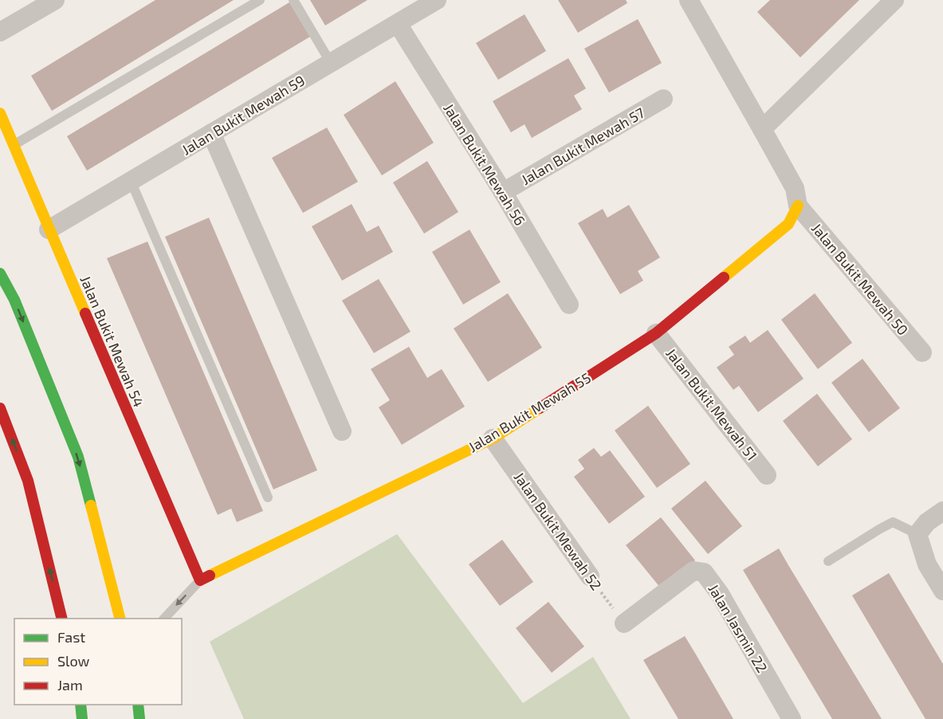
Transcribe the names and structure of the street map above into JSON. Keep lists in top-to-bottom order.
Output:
{
  "streets": {
    "main road": ["Jalan Bukit Mewah 54", "Jalan Bukit Mewah 55"],
    "street": [
      "Jalan Bukit Mewah 59",
      "Jalan Bukit Mewah 57",
      "Jalan Bukit Mewah 56",
      "Jalan Bukit Mewah 50",
      "Jalan Bukit Mewah 51",
      "Jalan Bukit Mewah 52",
      "Jalan Jasmin 22"
    ]
  },
  "crossings": [
    ["Jalan Bukit Mewah 59", "Jalan Bukit Mewah 56"],
    ["Jalan Bukit Mewah 59", "Jalan Bukit Mewah 54"],
    ["Jalan Bukit Mewah 57", "Jalan Bukit Mewah 56"],
    ["Jalan Bukit Mewah 50", "Jalan Bukit Mewah 55"],
    ["Jalan Bukit Mewah 54", "Jalan Bukit Mewah 55"],
    ["Jalan Bukit Mewah 51", "Jalan Bukit Mewah 55"],
    ["Jalan Bukit Mewah 55", "Jalan Bukit Mewah 52"],
    ["Jalan Bukit Mewah 52", "Jalan Jasmin 22"]
  ],
  "legend": ["Fast", "Slow", "Jam"]
}
